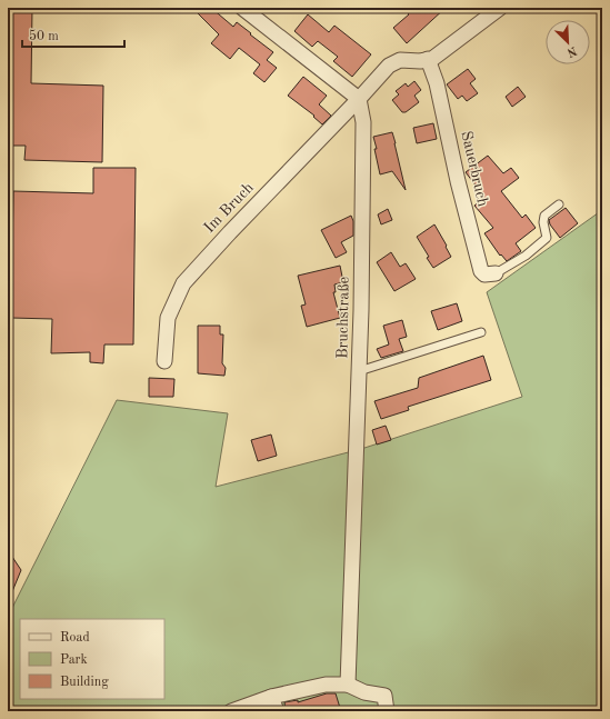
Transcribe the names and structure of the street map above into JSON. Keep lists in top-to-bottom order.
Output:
{
  "streets": {
    "street": ["Sauerbruch", "Im Bruch", "Bruchstraße"]
  },
  "crossings": [
    ["Im Bruch", "Bruchstraße"]
  ],
  "legend": ["Road", "Park", "Building"],
  "scale_bar": "50 m",
  "north": "bottom right"
}
